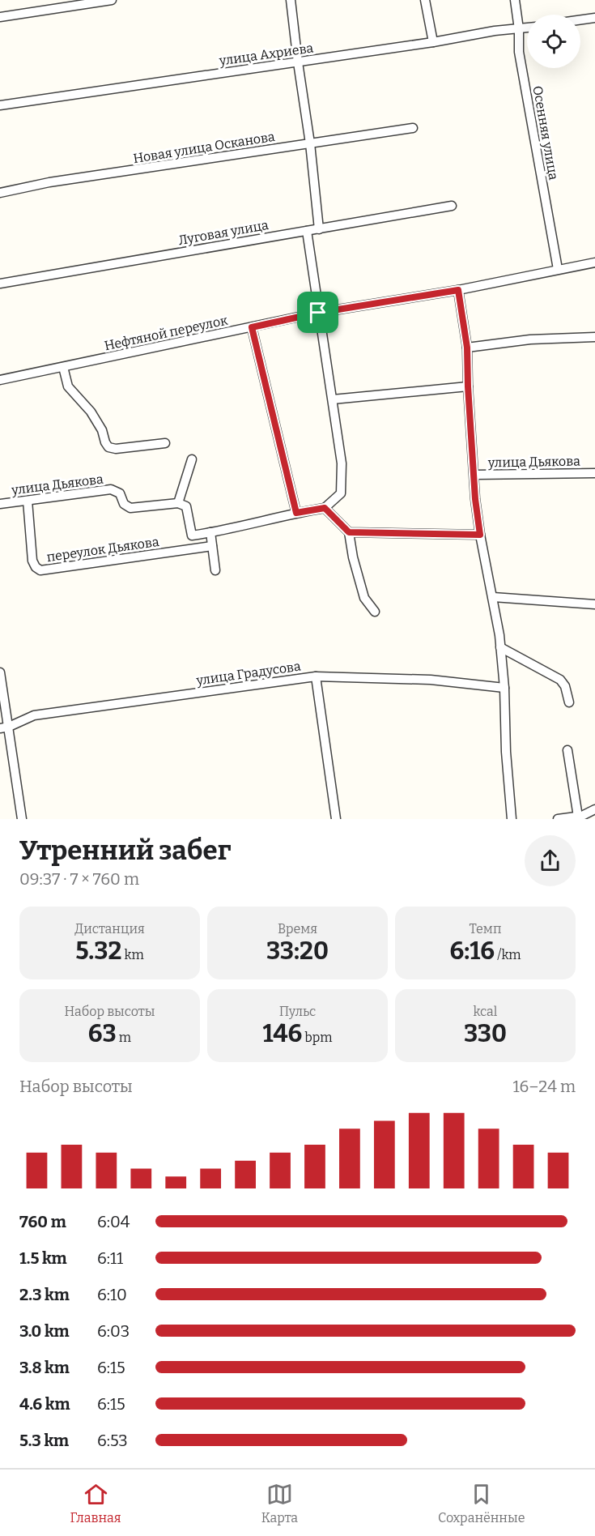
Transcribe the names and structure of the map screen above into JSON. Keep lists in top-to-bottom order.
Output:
{
  "streets": {
    "street": [
      "улица Ахриева",
      "Осенняя улица",
      "Новая улица Осканова",
      "Луговая улица",
      "Нефтяной переулок",
      "улица Дьякова",
      "переулок Дьякова",
      "улица Градусова"
    ]
  },
  "crossings": [
    ["улица Ахриева", "Осенняя улица"],
    ["Осенняя улица", "Нефтяной переулок"],
    ["улица Дьякова", "переулок Дьякова"]
  ],
  "page": {
    "heading": ["Утренний забег", "09:37 · 7 × 760 m"],
    "stats": [
      ["Дистанция", "5.32 km"],
      ["Время", "33:20"],
      ["Темп", "6:16 /km"],
      ["Набор высоты", "63 m"],
      ["Пульс", "146 bpm"],
      ["kcal", "330"]
    ],
    "chart": ["Набор высоты", "16–24 m"],
    "list": [
      {
        "name": "760 m",
        "note": "6:04"
      },
      {
        "name": "1.5 km",
        "note": "6:11"
      },
      {
        "name": "2.3 km",
        "note": "6:10"
      },
      {
        "name": "3.0 km",
        "note": "6:03"
      },
      {
        "name": "3.8 km",
        "note": "6:15"
      },
      {
        "name": "4.6 km",
        "note": "6:15"
      },
      {
        "name": "5.3 km",
        "note": "6:53"
      }
    ],
    "tabs": ["Главная", "Карта", "Сохранённые"]
  }
}
